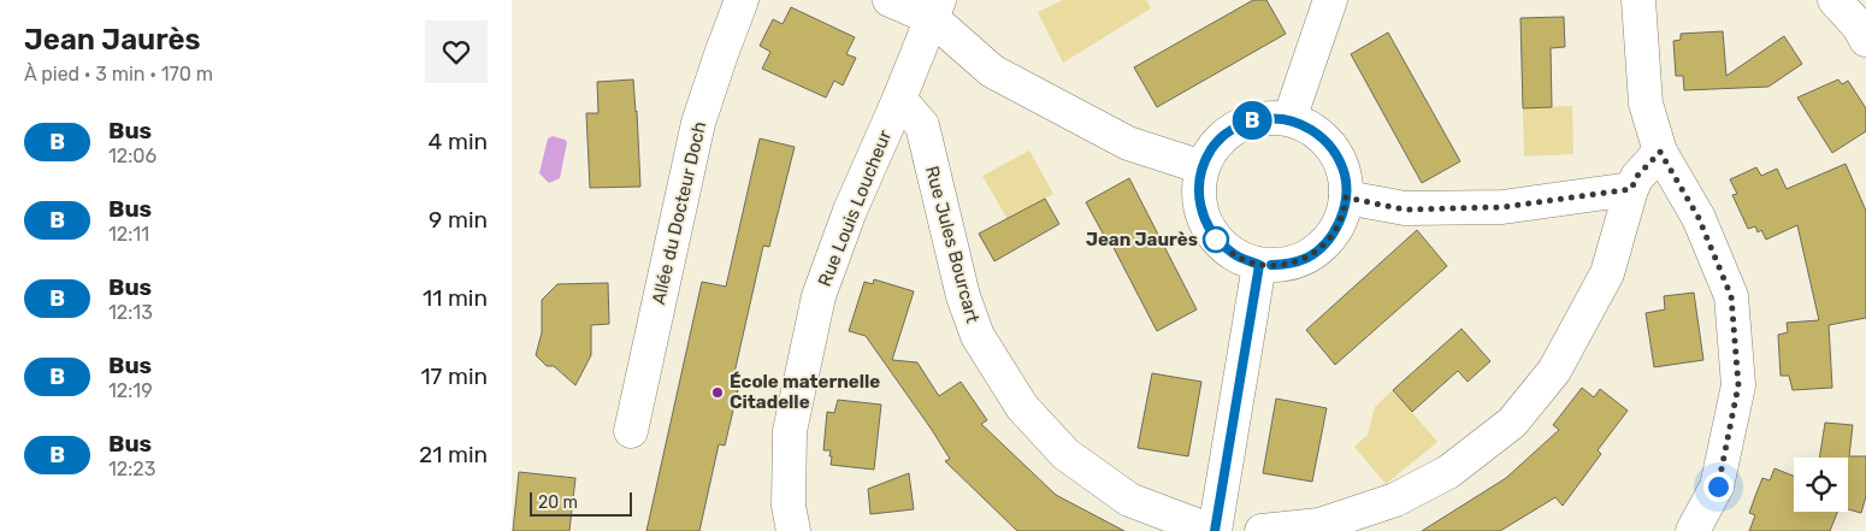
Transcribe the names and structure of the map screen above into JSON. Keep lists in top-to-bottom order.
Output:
{
  "streets": {
    "street": ["Rue Louis Loucheur", "Allée du Docteur Doch", "Rue Jules Bourcart"]
  },
  "crossings": [
    ["Rue Louis Loucheur", "Rue Jules Bourcart"]
  ],
  "places": ["Jean Jaurès", "École maternelle Citadelle"],
  "lines": ["bus line B"],
  "scale_bar": "20 m",
  "page": {
    "heading": ["Jean Jaurès", "À pied · 3 min · 170 m"],
    "on_map": "B",
    "list": [
      {
        "mark": "B",
        "name": "Bus",
        "note": "12:06",
        "value": "4 min"
      },
      {
        "mark": "B",
        "name": "Bus",
        "note": "12:11",
        "value": "9 min"
      },
      {
        "mark": "B",
        "name": "Bus",
        "note": "12:13",
        "value": "11 min"
      },
      {
        "mark": "B",
        "name": "Bus",
        "note": "12:19",
        "value": "17 min"
      },
      {
        "mark": "B",
        "name": "Bus",
        "note": "12:23",
        "value": "21 min"
      }
    ],
    "scale": "20 m"
  }
}
